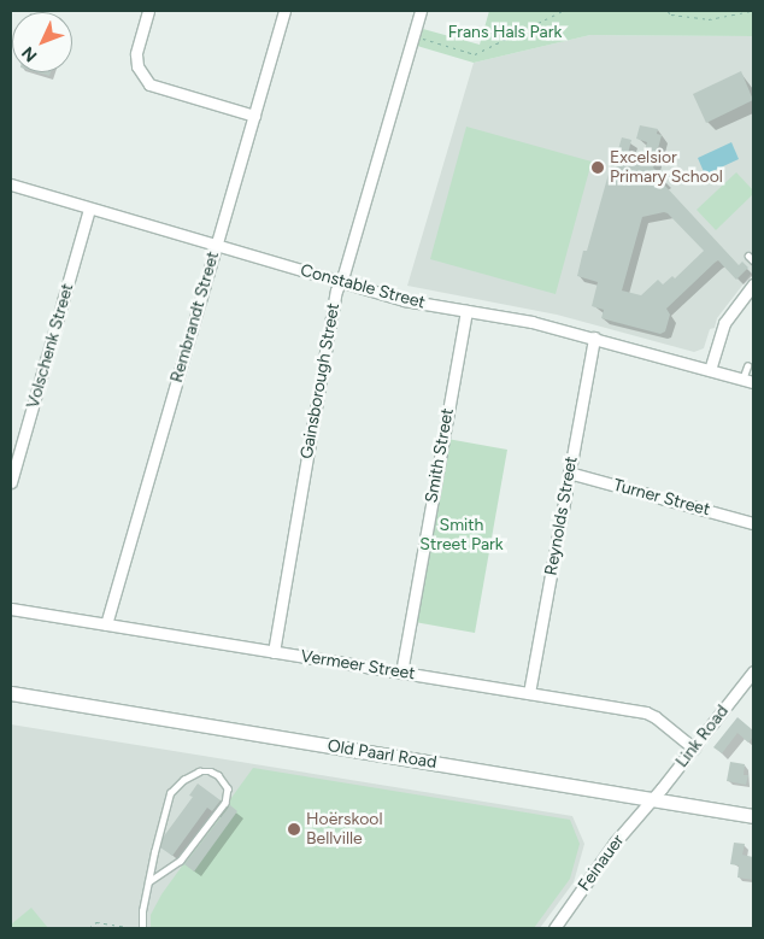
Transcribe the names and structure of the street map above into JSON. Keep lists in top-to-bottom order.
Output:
{
  "streets": {
    "main road": ["Old Paarl Road"],
    "street": [
      "Constable Street",
      "Rembrandt Street",
      "Volschenk Street",
      "Gainsborough Street",
      "Smith Street",
      "Turner Street",
      "Reynolds Street",
      "Vermeer Street",
      "Link Road",
      "Feinauer"
    ]
  },
  "crossings": [
    ["Constable Street", "Rembrandt Street"],
    ["Constable Street", "Volschenk Street"],
    ["Constable Street", "Gainsborough Street"],
    ["Constable Street", "Smith Street"],
    ["Constable Street", "Reynolds Street"],
    ["Rembrandt Street", "Vermeer Street"],
    ["Gainsborough Street", "Vermeer Street"],
    ["Smith Street", "Vermeer Street"],
    ["Turner Street", "Reynolds Street"],
    ["Reynolds Street", "Vermeer Street"],
    ["Vermeer Street", "Link Road"],
    ["Link Road", "Old Paarl Road"],
    ["Link Road", "Feinauer"],
    ["Old Paarl Road", "Feinauer"]
  ],
  "parks": ["Frans Hals Park", "Smith Street Park"],
  "places": ["Excelsior Primary School", "Hoërskool Bellville"],
  "north": "bottom left"
}
